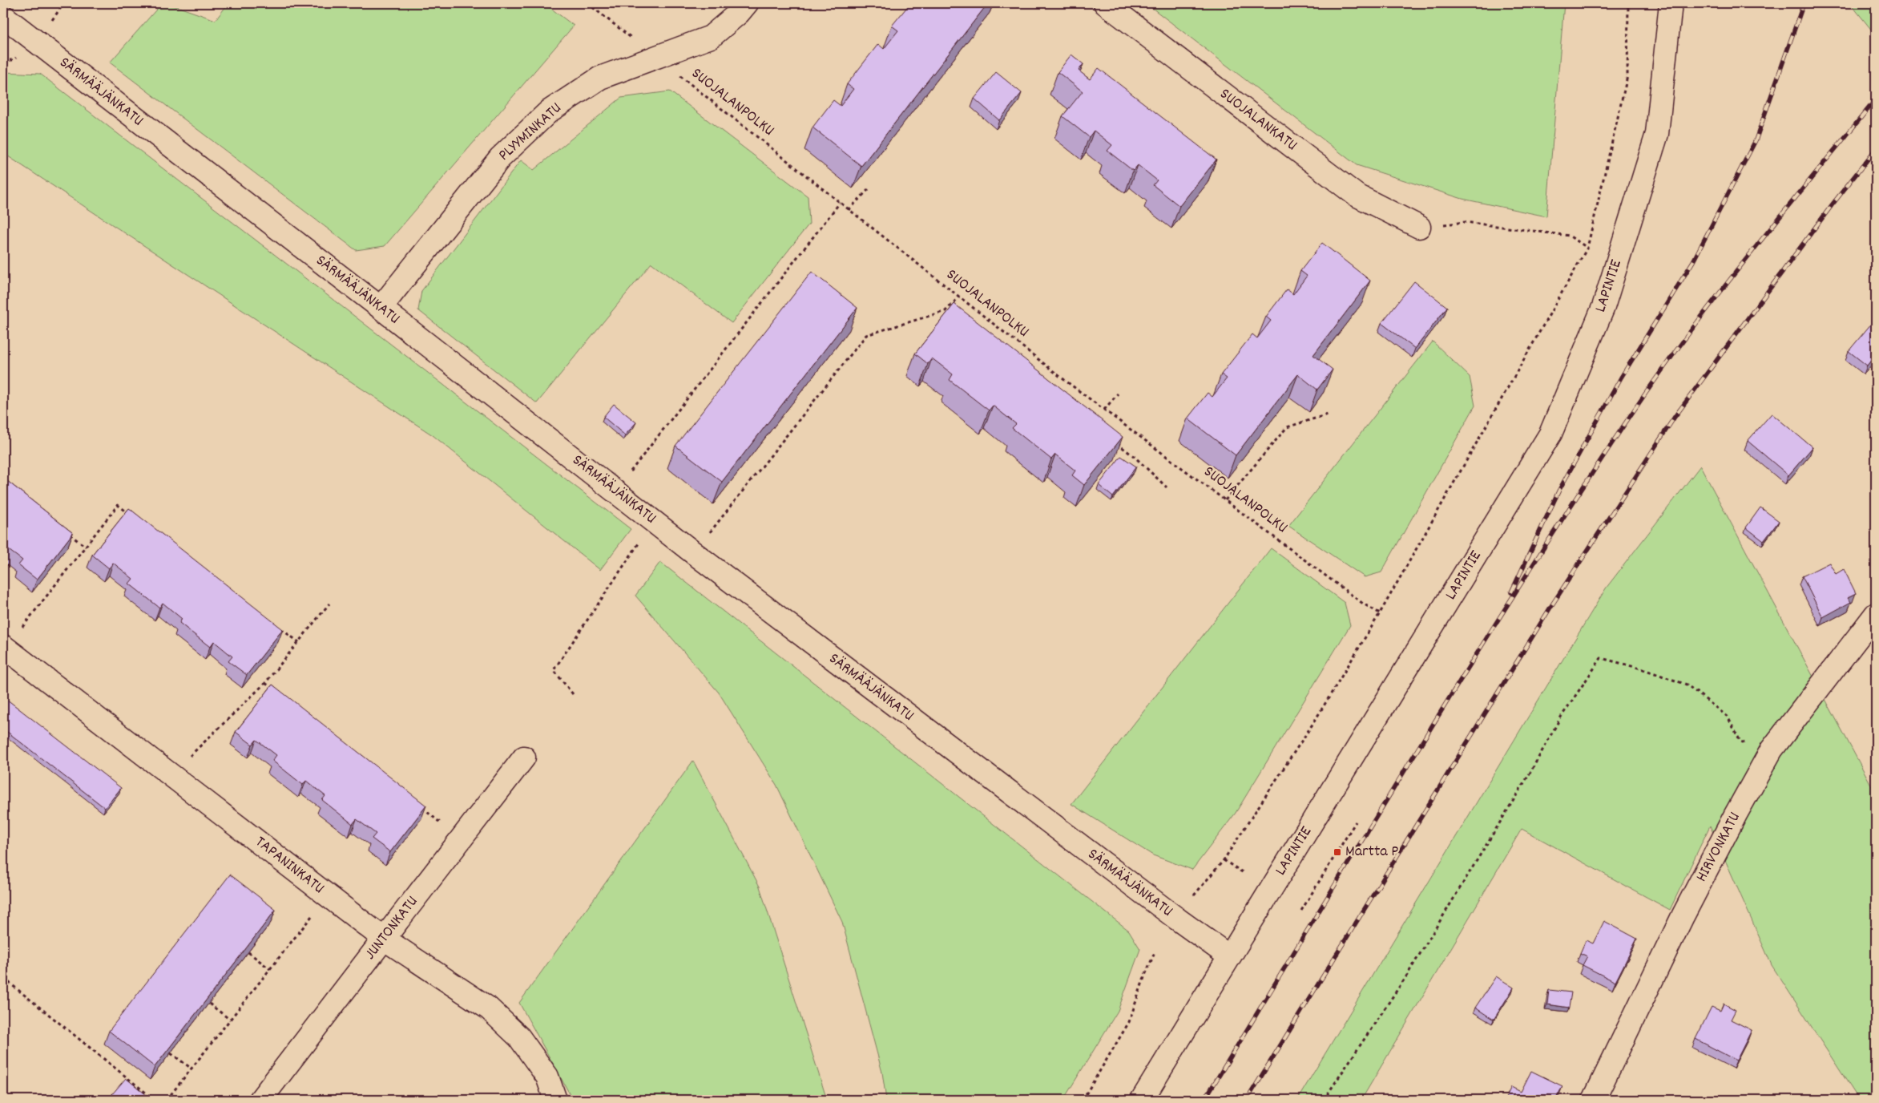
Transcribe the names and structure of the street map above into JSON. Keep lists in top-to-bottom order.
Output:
{
  "streets": {
    "street": [
      "SÄRMÄÄJÄNKATU",
      "SUOJALANKATU",
      "PLYYMINKATU",
      "LAPINTIE",
      "HIRVONKATU",
      "TAPANINKATU",
      "JUNTONKATU"
    ],
    "path": ["SUOJALANPOLKU"]
  },
  "crossings": [
    ["SÄRMÄÄJÄNKATU", "PLYYMINKATU"],
    ["SÄRMÄÄJÄNKATU", "LAPINTIE"],
    ["SUOJALANPOLKU", "PLYYMINKATU"],
    ["TAPANINKATU", "JUNTONKATU"]
  ],
  "places": {
    "transit": ["Martta P"]
  }
}
